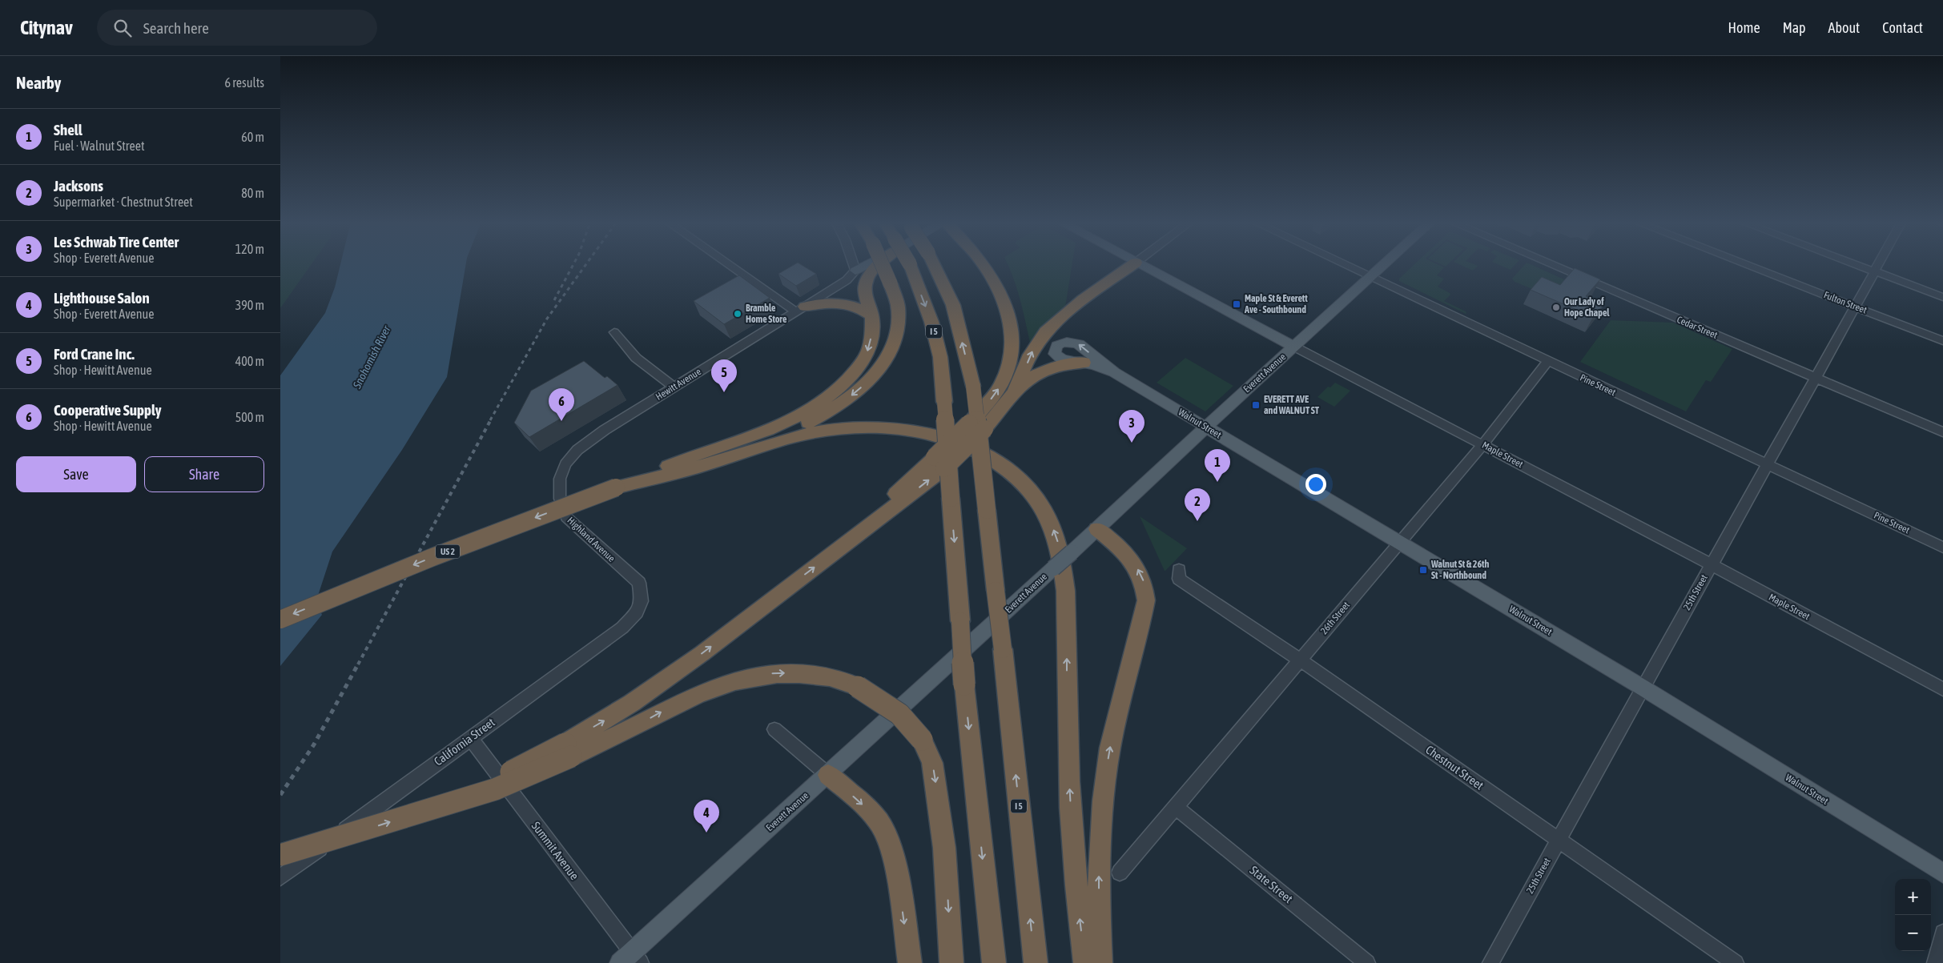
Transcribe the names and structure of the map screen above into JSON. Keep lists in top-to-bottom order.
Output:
{
  "streets": {
    "highway": ["I 5", "US 2"],
    "main road": [
      "Everett Avenue",
      "Hewitt Avenue",
      "Walnut Street",
      "Maple Street"
    ],
    "street": [
      "Fulton Street",
      "Cedar Street",
      "Pine Street",
      "Highland Avenue",
      "25th Street",
      "26th Street",
      "California Street",
      "Chestnut Street",
      "Summit Avenue",
      "State Street"
    ]
  },
  "crossings": [
    ["Fulton Street", "25th Street"],
    ["Cedar Street", "25th Street"],
    ["Everett Avenue", "Pine Street"],
    ["Everett Avenue", "Walnut Street"],
    ["Everett Avenue", "Maple Street"],
    ["Everett Avenue", "Summit Avenue"],
    ["Hewitt Avenue", "Highland Avenue"],
    ["Pine Street", "25th Street"],
    ["Pine Street", "26th Street"],
    ["Walnut Street", "25th Street"],
    ["Walnut Street", "26th Street"],
    ["Maple Street", "25th Street"],
    ["Maple Street", "26th Street"],
    ["Highland Avenue", "California Street"],
    ["25th Street", "Chestnut Street"],
    ["26th Street", "Chestnut Street"],
    ["26th Street", "State Street"],
    ["California Street", "Summit Avenue"]
  ],
  "water": ["Snohomish River"],
  "places": {
    "transit": ["Maple St & Everett Ave - Southbound", "EVERETT AVE and WALNUT ST", "Walnut St & 26th St - Northbound"],
    "other": ["Our Lady of Hope Chapel", "Bramble Home Store"]
  },
  "page": {
    "header": "Citynav",
    "search": "Search here",
    "nav": [
      "Home",
      "Map",
      "About",
      "Contact"
    ],
    "heading": ["Nearby", "6 results"],
    "list": [
      {
        "mark": "1",
        "name": "Shell",
        "note": "Fuel · Walnut Street",
        "value": "60 m"
      },
      {
        "mark": "2",
        "name": "Jacksons",
        "note": "Supermarket · Chestnut Street",
        "value": "80 m"
      },
      {
        "mark": "3",
        "name": "Les Schwab Tire Center",
        "note": "Shop · Everett Avenue",
        "value": "120 m"
      },
      {
        "mark": "4",
        "name": "Lighthouse Salon",
        "note": "Shop · Everett Avenue",
        "value": "390 m"
      },
      {
        "mark": "5",
        "name": "Ford Crane Inc.",
        "note": "Shop · Hewitt Avenue",
        "value": "400 m"
      },
      {
        "mark": "6",
        "name": "Cooperative Supply",
        "note": "Shop · Hewitt Avenue",
        "value": "500 m"
      }
    ],
    "pins": [
      "5",
      "6",
      "3",
      "1",
      "2",
      "4"
    ],
    "buttons": ["Save", "Share"],
    "map_buttons": ["+", "−"]
  }
}
